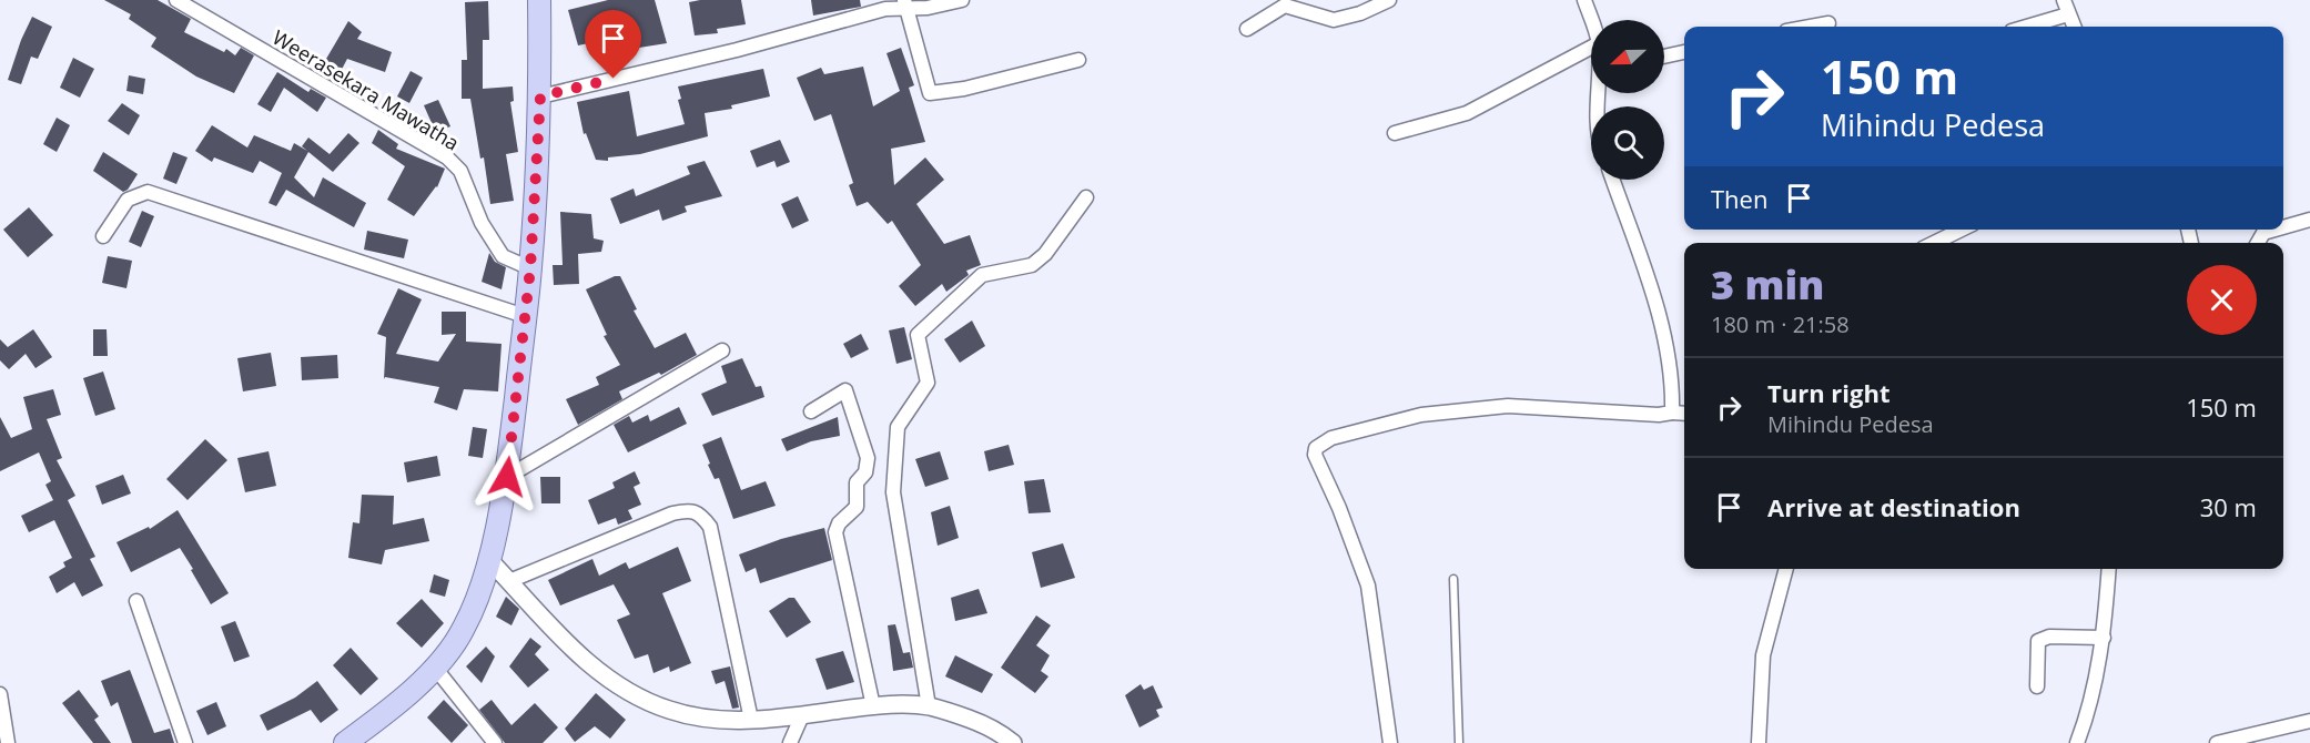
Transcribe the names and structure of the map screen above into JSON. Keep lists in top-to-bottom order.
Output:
{
  "streets": {
    "street": ["Weerasekara Mawatha"]
  },
  "north": "left",
  "page": {
    "turn": ["150 m", "Mihindu Pedesa"],
    "then": "Then",
    "heading": ["3 min", "180 m · 21:58"],
    "list": [
      {
        "name": "Turn right",
        "note": "Mihindu Pedesa",
        "value": "150 m"
      },
      {
        "name": "Arrive at destination",
        "value": "30 m"
      }
    ]
  }
}
